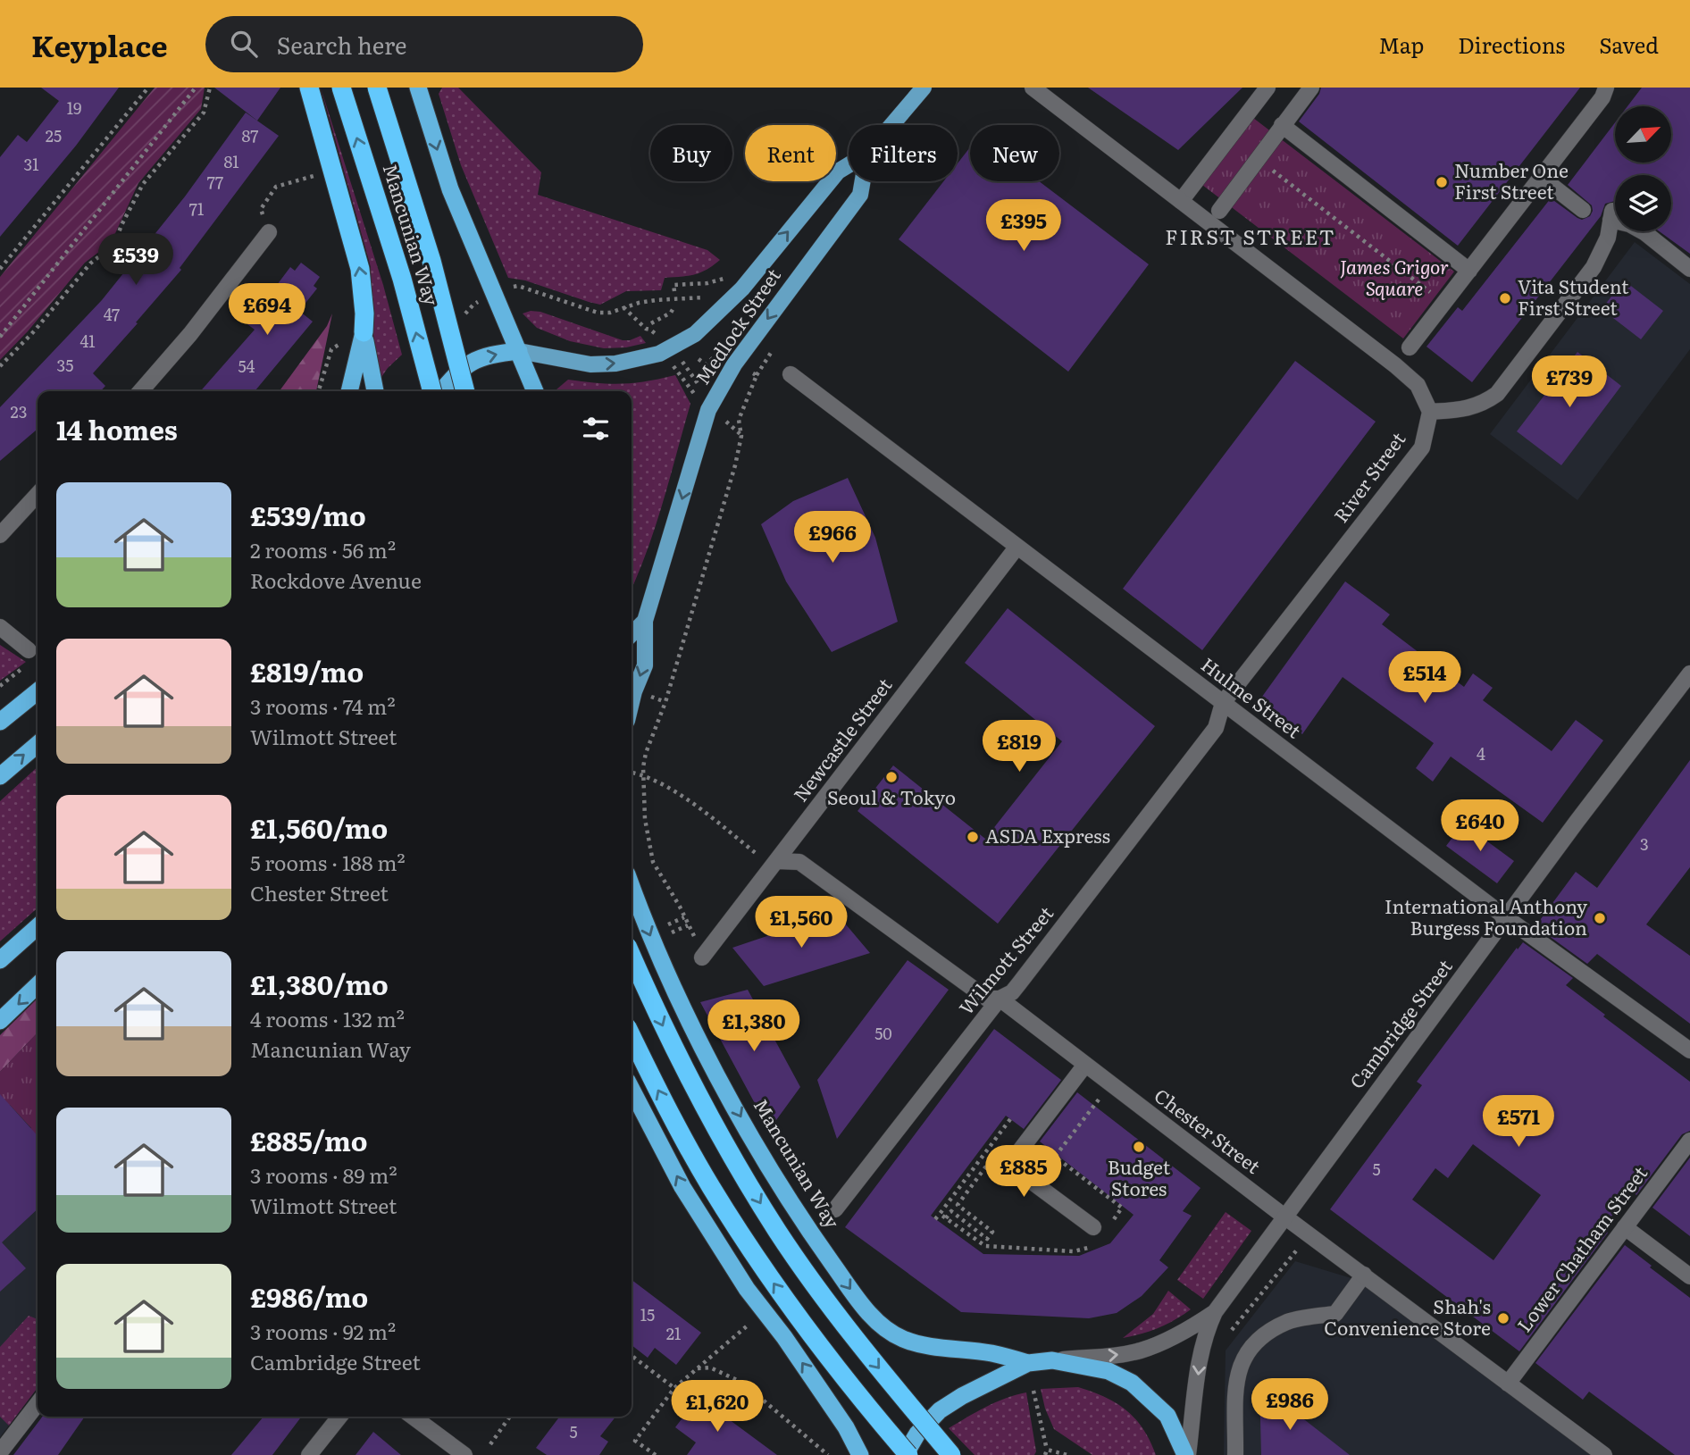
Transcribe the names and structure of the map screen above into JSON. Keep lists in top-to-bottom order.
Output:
{
  "streets": {
    "highway": ["Mancunian Way"],
    "main road": ["Medlock Street"],
    "street": [
      "River Street",
      "Hulme Street",
      "Newcastle Street",
      "Wilmott Street",
      "Cambridge Street",
      "Chester Street",
      "Lower Chatham Street"
    ]
  },
  "crossings": [
    ["River Street", "Hulme Street"],
    ["River Street", "Wilmott Street"],
    ["Hulme Street", "Newcastle Street"],
    ["Hulme Street", "Wilmott Street"],
    ["Hulme Street", "Cambridge Street"],
    ["Newcastle Street", "Chester Street"],
    ["Wilmott Street", "Chester Street"],
    ["Cambridge Street", "Chester Street"],
    ["Chester Street", "Lower Chatham Street"]
  ],
  "districts": ["FIRST STREET"],
  "parks": ["James Grigor Square"],
  "places": [
    "Number One First Street",
    "Vita Student First Street",
    "Seoul & Tokyo",
    "ASDA Express",
    "International Anthony Burgess Foundation",
    "Budget Stores",
    "Shah's Convenience Store"
  ],
  "house_numbers": [
    "19",
    "25",
    "87",
    "81",
    "31",
    "77",
    "71",
    "47",
    "41",
    "35",
    "54",
    "23",
    "4",
    "3",
    "50",
    "5",
    "15",
    "21",
    "5"
  ],
  "north": "top right",
  "page": {
    "header": "Keyplace",
    "search": "Search here",
    "nav": ["Map", "Directions", "Saved"],
    "chip": [
      "Buy",
      "Rent",
      "Filters",
      "New"
    ],
    "price": [
      "£395",
      "£539",
      "£694",
      "£739",
      "£966",
      "£514",
      "£819",
      "£640",
      "£1,560",
      "£1,380",
      "£571",
      "£885",
      "£986",
      "£1,620"
    ],
    "heading": "14 homes",
    "list": [
      {
        "name": "£539/mo",
        "note": "2 rooms · 56 m² · Rockdove Avenue"
      },
      {
        "name": "£819/mo",
        "note": "3 rooms · 74 m² · Wilmott Street"
      },
      {
        "name": "£1,560/mo",
        "note": "5 rooms · 188 m² · Chester Street"
      },
      {
        "name": "£1,380/mo",
        "note": "4 rooms · 132 m² · Mancunian Way"
      },
      {
        "name": "£885/mo",
        "note": "3 rooms · 89 m² · Wilmott Street"
      },
      {
        "name": "£986/mo",
        "note": "3 rooms · 92 m² · Cambridge Street"
      }
    ]
  }
}
